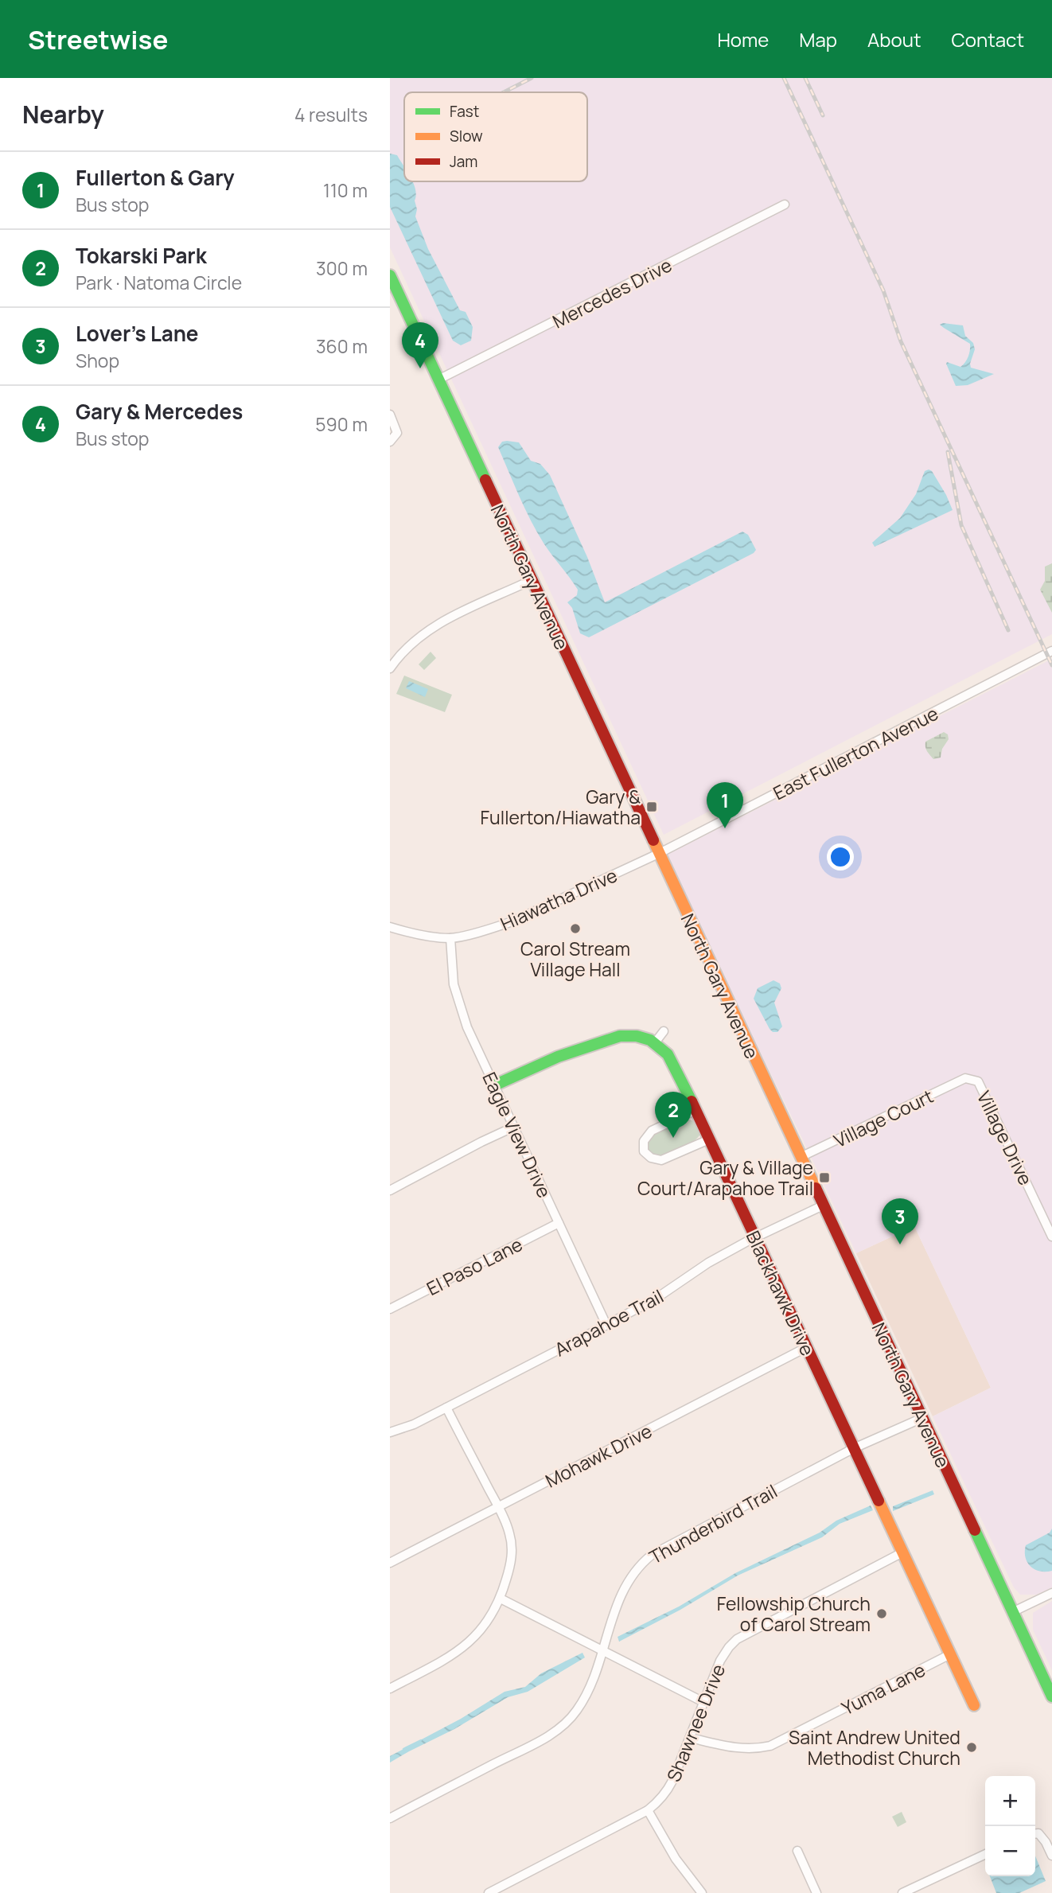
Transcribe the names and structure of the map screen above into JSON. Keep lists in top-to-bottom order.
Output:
{
  "streets": {
    "street": [
      "Mercedes Drive",
      "North Gary Avenue",
      "East Fullerton Avenue",
      "Hiawatha Drive",
      "Village Court",
      "Eagle View Drive",
      "Village Drive",
      "El Paso Lane",
      "Blackhawk Drive",
      "Arapahoe Trail",
      "Mohawk Drive",
      "Thunderbird Trail",
      "Yuma Lane",
      "Shawnee Drive"
    ]
  },
  "crossings": [
    ["Mercedes Drive", "North Gary Avenue"],
    ["North Gary Avenue", "East Fullerton Avenue"],
    ["North Gary Avenue", "Hiawatha Drive"],
    ["North Gary Avenue", "Village Court"],
    ["North Gary Avenue", "Arapahoe Trail"],
    ["North Gary Avenue", "Thunderbird Trail"],
    ["East Fullerton Avenue", "Hiawatha Drive"],
    ["Hiawatha Drive", "Eagle View Drive"],
    ["Village Court", "Village Drive"],
    ["Eagle View Drive", "El Paso Lane"],
    ["Eagle View Drive", "Arapahoe Trail"],
    ["Blackhawk Drive", "Arapahoe Trail"],
    ["Blackhawk Drive", "Mohawk Drive"],
    ["Blackhawk Drive", "Thunderbird Trail"],
    ["Blackhawk Drive", "Yuma Lane"],
    ["Blackhawk Drive", "Shawnee Drive"],
    ["Yuma Lane", "Shawnee Drive"]
  ],
  "places": {
    "transit": ["Gary & Fullerton/Hiawatha", "Gary & Village Court/Arapahoe Trail"],
    "other": ["Carol Stream Village Hall", "Fellowship Church of Carol Stream", "Saint Andrew United Methodist Church"]
  },
  "legend": ["Fast", "Slow", "Jam"],
  "page": {
    "header": "Streetwise",
    "nav": [
      "Home",
      "Map",
      "About",
      "Contact"
    ],
    "heading": ["Nearby", "4 results"],
    "list": [
      {
        "mark": "1",
        "name": "Fullerton & Gary",
        "note": "Bus stop",
        "value": "110 m"
      },
      {
        "mark": "2",
        "name": "Tokarski Park",
        "note": "Park · Natoma Circle",
        "value": "300 m"
      },
      {
        "mark": "3",
        "name": "Lover's Lane",
        "note": "Shop",
        "value": "360 m"
      },
      {
        "mark": "4",
        "name": "Gary & Mercedes",
        "note": "Bus stop",
        "value": "590 m"
      }
    ],
    "pins": [
      "4",
      "1",
      "2",
      "3"
    ],
    "map_buttons": ["+", "−"]
  }
}
